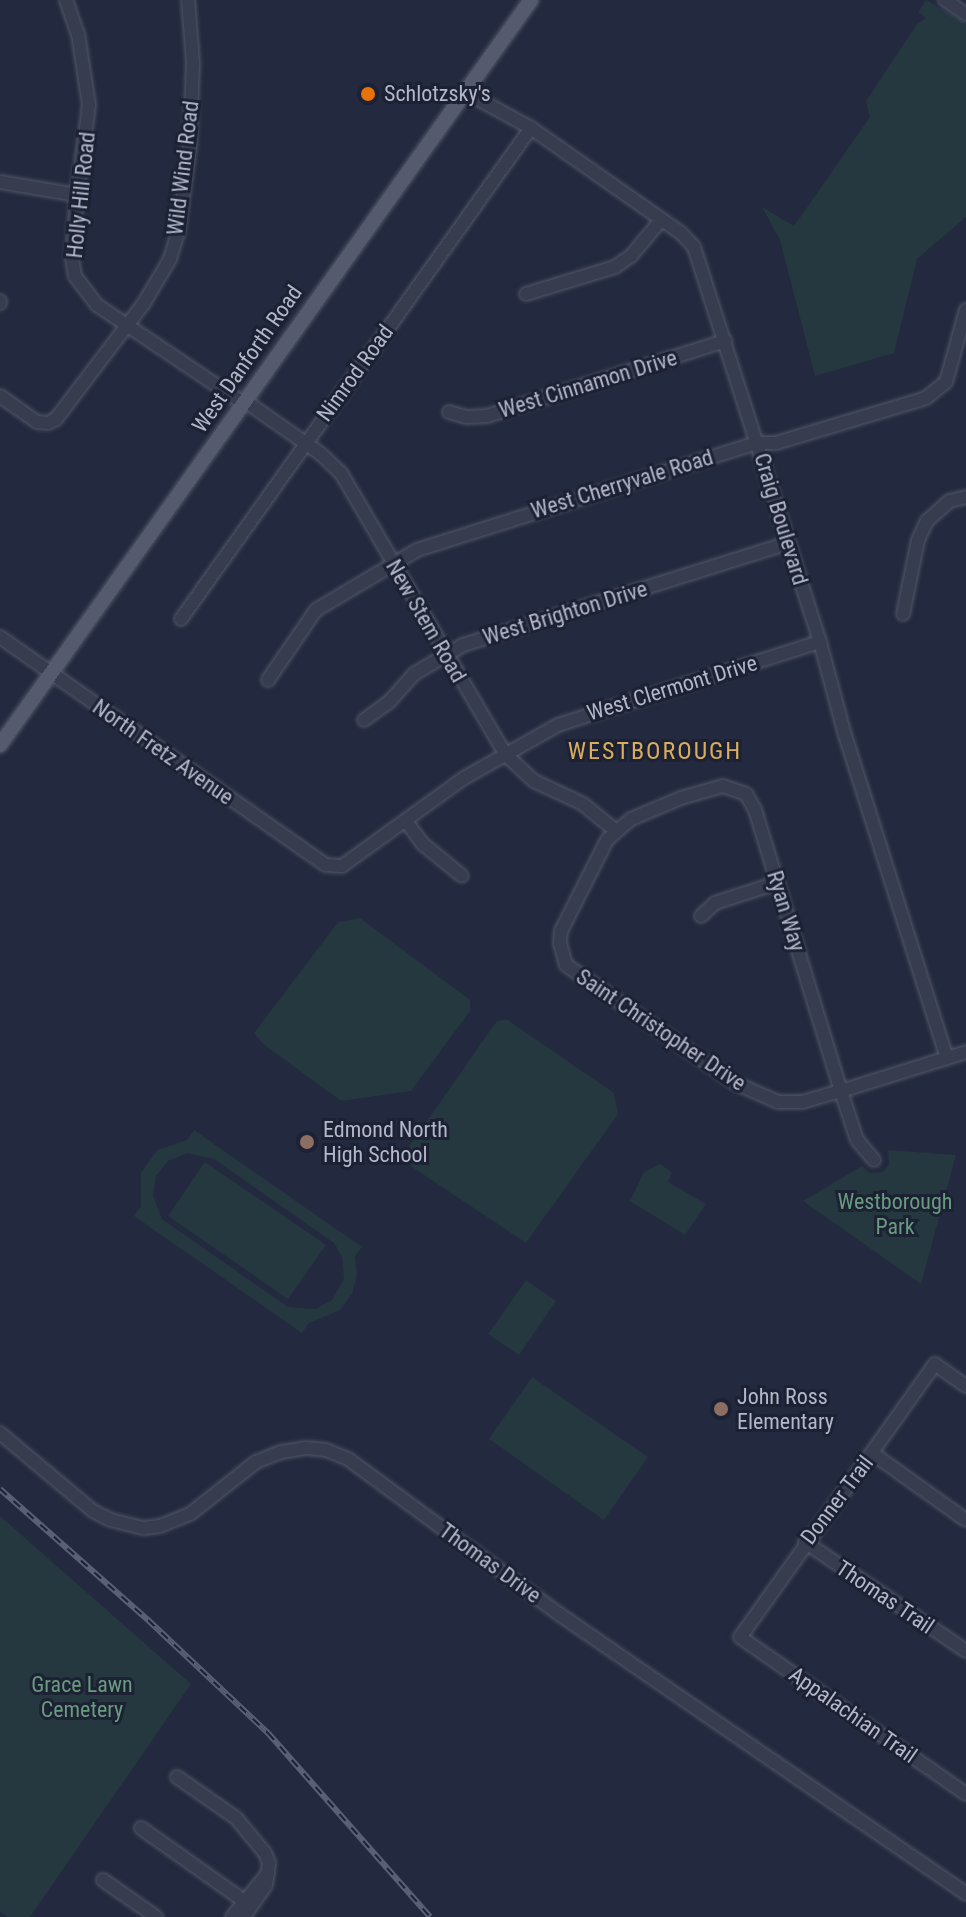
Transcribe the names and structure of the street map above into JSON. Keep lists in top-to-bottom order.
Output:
{
  "streets": {
    "main road": ["West Danforth Road"],
    "street": [
      "Wild Wind Road",
      "Holly Hill Road",
      "Nimrod Road",
      "West Cinnamon Drive",
      "West Cherryvale Road",
      "Craig Boulevard",
      "West Brighton Drive",
      "New Stem Road",
      "West Clermont Drive",
      "North Fretz Avenue",
      "Ryan Way",
      "Saint Christopher Drive",
      "Donner Trail",
      "Thomas Drive",
      "Thomas Trail",
      "Appalachian Trail"
    ]
  },
  "crossings": [
    ["Wild Wind Road", "Holly Hill Road"],
    ["Holly Hill Road", "West Danforth Road"],
    ["Holly Hill Road", "New Stem Road"],
    ["West Danforth Road", "Craig Boulevard"],
    ["West Danforth Road", "New Stem Road"],
    ["West Danforth Road", "North Fretz Avenue"],
    ["Nimrod Road", "Craig Boulevard"],
    ["Nimrod Road", "New Stem Road"],
    ["West Cinnamon Drive", "Craig Boulevard"],
    ["West Cherryvale Road", "Craig Boulevard"],
    ["West Cherryvale Road", "New Stem Road"],
    ["Craig Boulevard", "West Brighton Drive"],
    ["Craig Boulevard", "West Clermont Drive"],
    ["Craig Boulevard", "Saint Christopher Drive"],
    ["West Brighton Drive", "New Stem Road"],
    ["New Stem Road", "West Clermont Drive"],
    ["New Stem Road", "Ryan Way"],
    ["New Stem Road", "Saint Christopher Drive"],
    ["West Clermont Drive", "North Fretz Avenue"],
    ["Ryan Way", "Saint Christopher Drive"],
    ["Donner Trail", "Thomas Trail"],
    ["Donner Trail", "Appalachian Trail"]
  ],
  "districts": ["WESTBOROUGH"],
  "parks": ["Westborough Park", "Grace Lawn Cemetery"],
  "places": ["Schlotzsky's", "Edmond North High School", "John Ross Elementary"]
}
